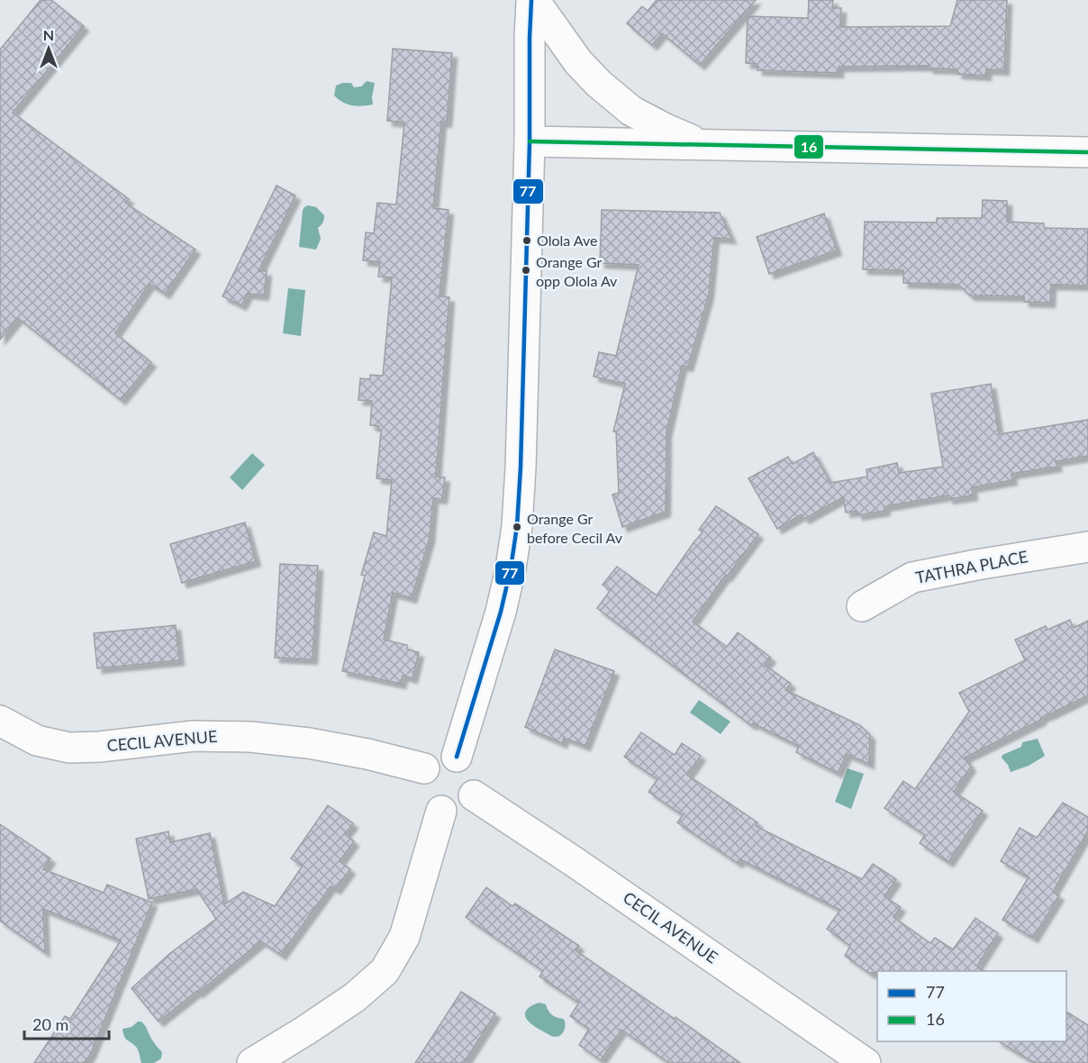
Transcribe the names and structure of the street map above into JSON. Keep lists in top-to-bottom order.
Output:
{
  "streets": {
    "street": ["TATHRA PLACE", "CECIL AVENUE"]
  },
  "places": ["Olola Ave", "Orange Gr opp Olola Av", "Orange Gr before Cecil Av"],
  "lines": ["transit line 77", "transit line 16"],
  "legend": ["77", "16"],
  "scale_bar": "20 m",
  "north": "top"
}
